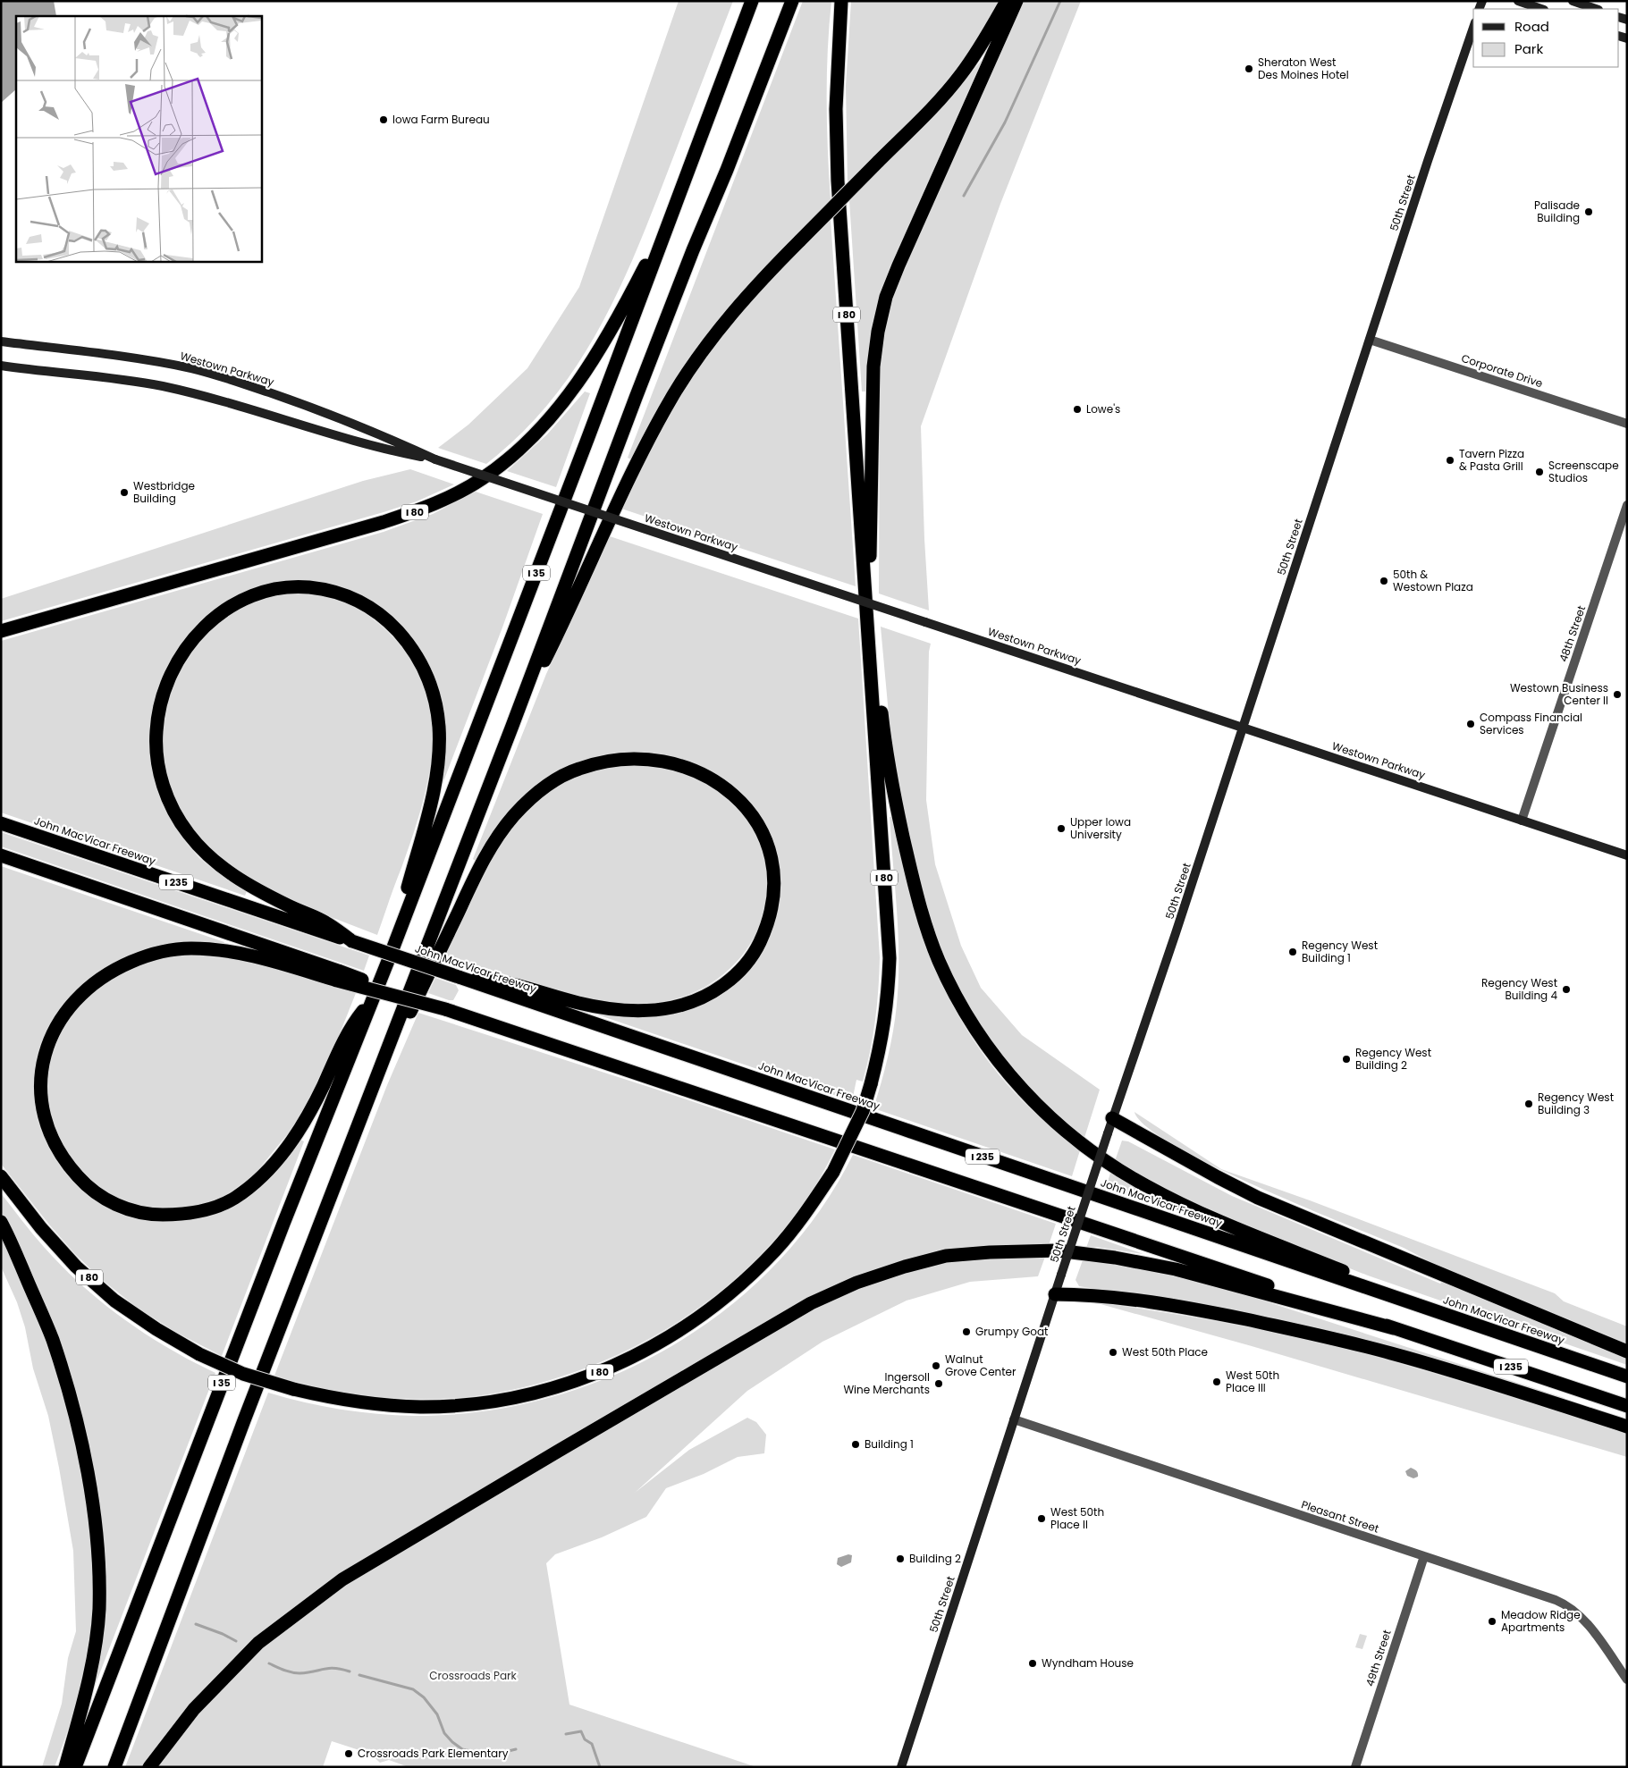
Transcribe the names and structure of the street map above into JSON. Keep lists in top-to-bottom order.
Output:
{
  "streets": {
    "highway": [
      "I 80",
      "I 35",
      "John MacVicar Freeway",
      "I 235"
    ],
    "street": [
      "50th Street",
      "Westown Parkway",
      "Corporate Drive",
      "48th Street",
      "Pleasant Street",
      "49th Street"
    ]
  },
  "crossings": [
    ["50th Street", "Westown Parkway"],
    ["50th Street", "Corporate Drive"],
    ["50th Street", "Pleasant Street"],
    ["I 80", "I 35"],
    ["Westown Parkway", "48th Street"],
    ["Pleasant Street", "49th Street"]
  ],
  "parks": ["Crossroads Park"],
  "places": [
    "Sheraton West Des Moines Hotel",
    "Iowa Farm Bureau",
    "Palisade Building",
    "Lowe's",
    "Tavern Pizza & Pasta Grill",
    "Screenscape Studios",
    "Westbridge Building",
    "50th & Westown Plaza",
    "Westown Business Center II",
    "Compass Financial Services",
    "Upper Iowa University",
    "Regency West Building 1",
    "Regency West Building 4",
    "Regency West Building 2",
    "Regency West Building 3",
    "Grumpy Goat",
    "West 50th Place",
    "Walnut Grove Center",
    "West 50th Place III",
    "Ingersoll Wine Merchants",
    "Building 1",
    "West 50th Place II",
    "Building 2",
    "Meadow Ridge Apartments",
    "Wyndham House",
    "Crossroads Park Elementary"
  ],
  "legend": ["Road", "Park"]
}
